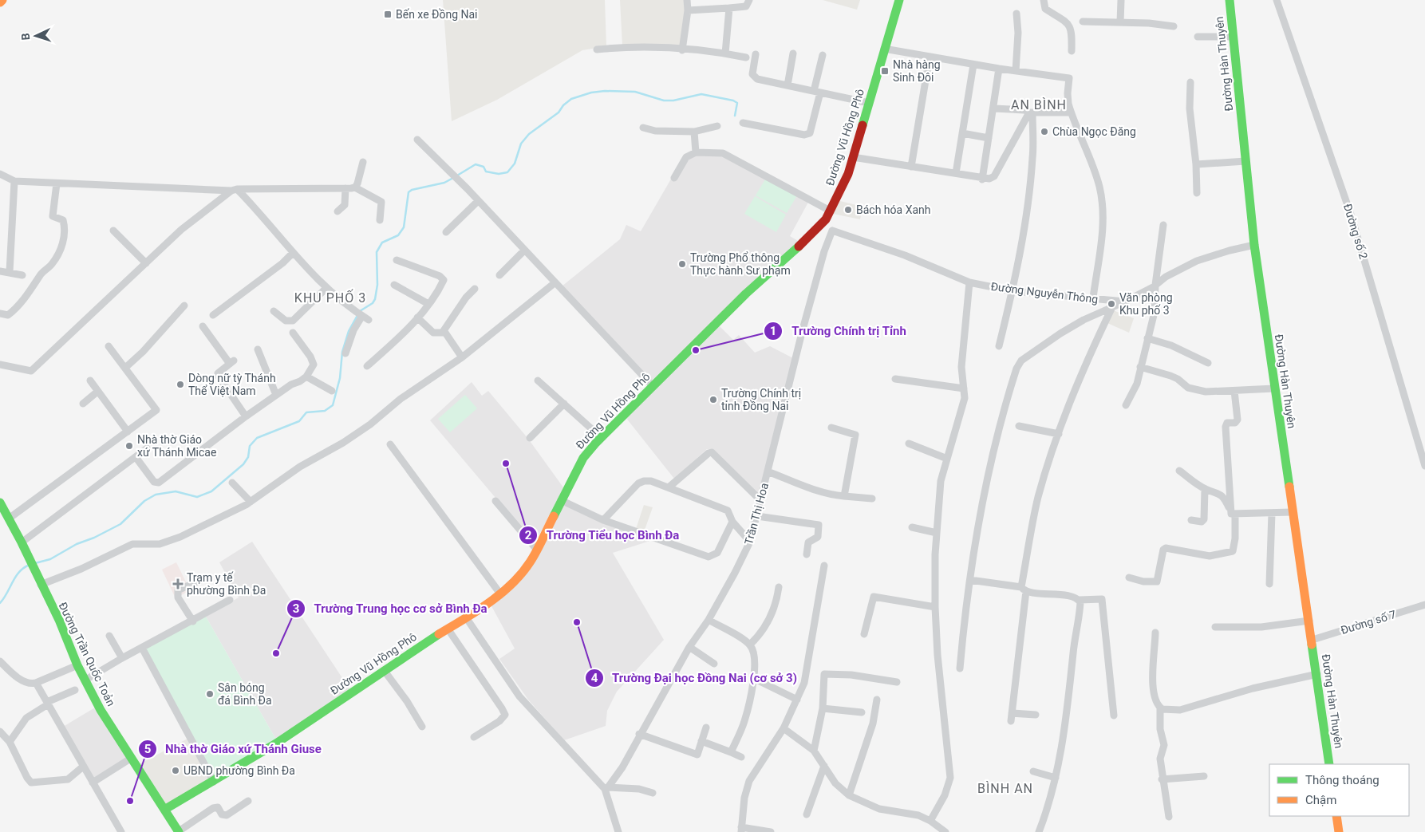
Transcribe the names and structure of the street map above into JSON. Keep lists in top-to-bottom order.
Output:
{
  "streets": {
    "street": [
      "Đường Hàn Thuyên",
      "Đường Vũ Hồng Phô",
      "Đường số 2",
      "Đường Nguyễn Thông",
      "Trần Thị Hoa",
      "Đường số 7",
      "Đường Trần Quốc Toản"
    ]
  },
  "crossings": [
    ["Đường Hàn Thuyên", "Đường số 7"],
    ["Đường Vũ Hồng Phô", "Đường Trần Quốc Toản"],
    ["Đường Nguyễn Thông", "Trần Thị Hoa"]
  ],
  "districts": ["AN BÌNH", "KHU PHỐ 3", "BÌNH AN"],
  "places": {
    "transit": ["Bến xe Đồng Nai", "Nhà hàng Sinh Đôi"],
    "other": [
      "Chùa Ngọc Đăng",
      "Bách hóa Xanh",
      "Trường Phổ thông Thực hành Sư phạm",
      "Văn phòng Khu phố 3",
      "Trường Chính trị Tỉnh",
      "Dòng nữ tỳ Thánh Thể Việt Nam",
      "Trường Chính trị tỉnh Đồng Nai",
      "Nhà thờ Giáo xứ Thánh Micae",
      "Trường Tiểu học Bình Đa",
      "Trường Đại học Đồng Nai (cơ sở 3)",
      "Trường Trung học cơ sở Bình Đa",
      "Sân bóng đá Bình Đa",
      "UBND phường Bình Đa",
      "Nhà thờ Giáo xứ Thánh Giuse"
    ],
    "health": ["Trạm y tế phường Bình Đa"]
  },
  "legend": ["Thông thoáng", "Chậm"],
  "north": "left"
}
